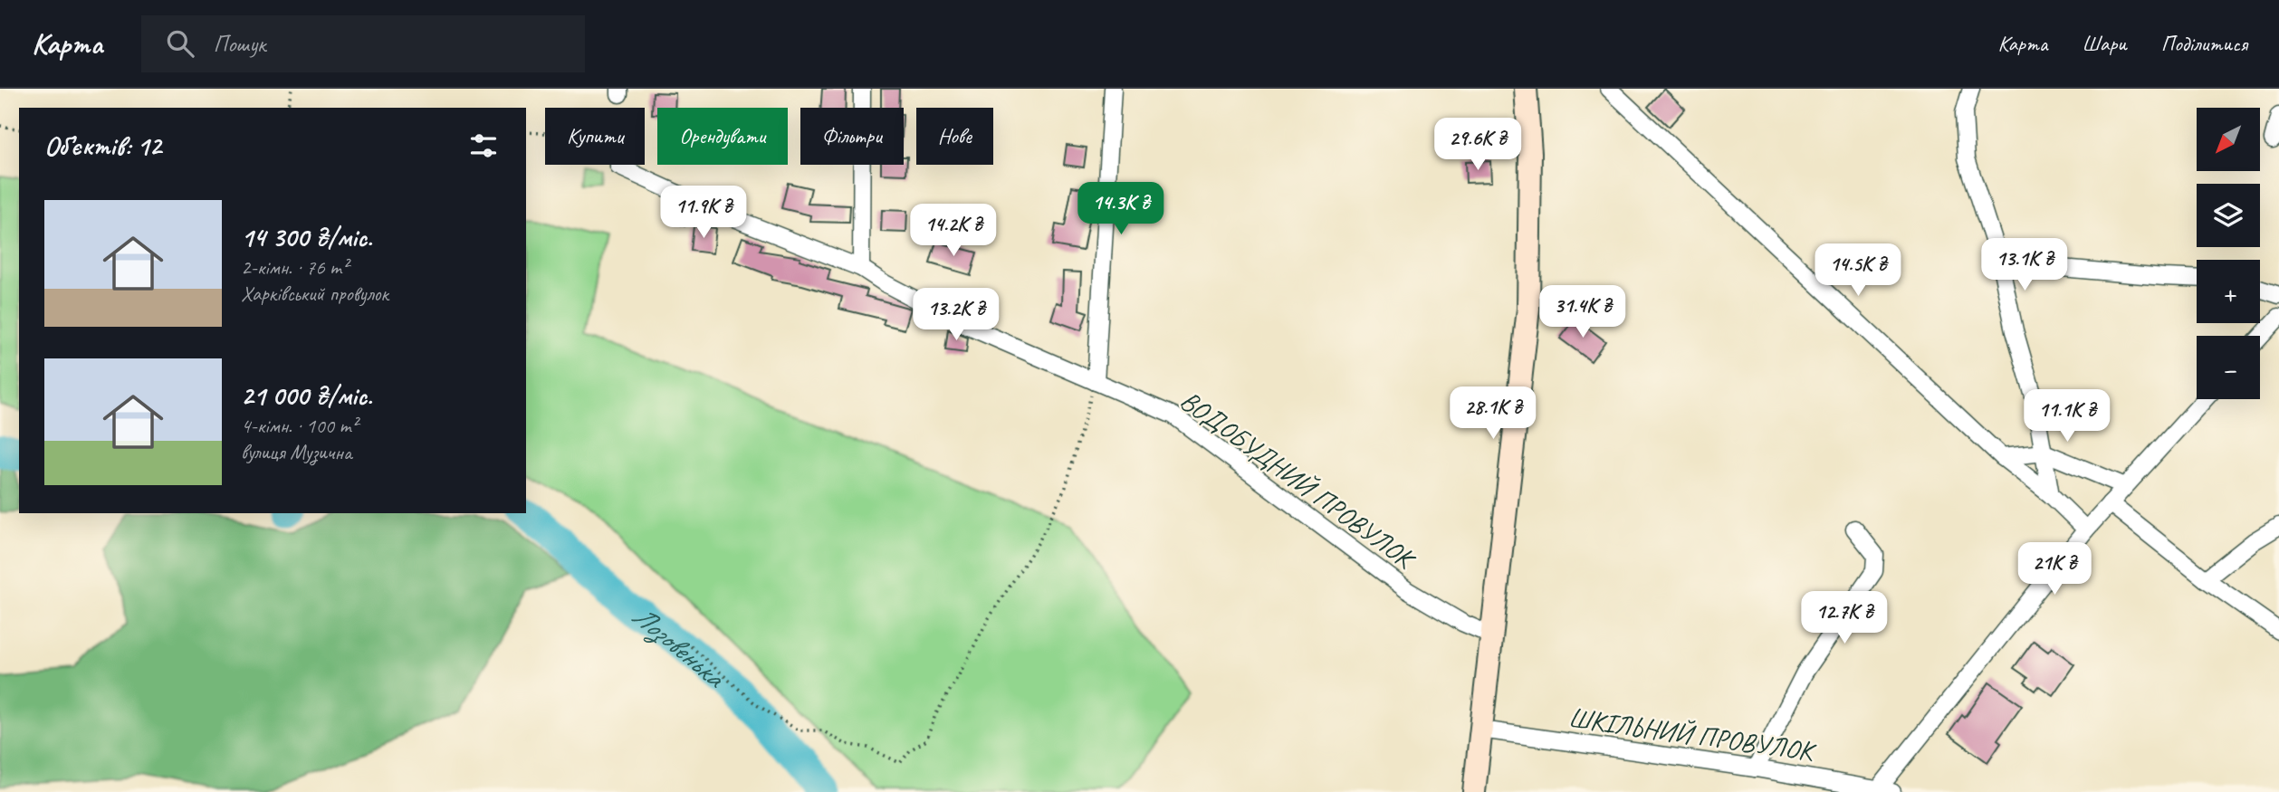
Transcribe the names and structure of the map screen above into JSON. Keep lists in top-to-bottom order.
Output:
{
  "streets": {
    "street": ["ВОДОБУДНИЙ ПРОВУЛОК", "ШКІЛЬНИЙ ПРОВУЛОК"]
  },
  "water": ["Лозовенька"],
  "north": "bottom left",
  "page": {
    "header": "Карта",
    "search": "Пошук",
    "nav": ["Карта", "Шари", "Поділитися"],
    "map_buttons": ["+", "−"],
    "chip": [
      "Купити",
      "Орендувати",
      "Фільтри",
      "Нове"
    ],
    "heading": "Об’єктів: 12",
    "price": [
      "29.6K ₴",
      "14.3K ₴",
      "11.9K ₴",
      "14.2K ₴",
      "13.1K ₴",
      "14.5K ₴",
      "31.4K ₴",
      "13.2K ₴",
      "28.1K ₴",
      "11.1K ₴",
      "21K ₴",
      "12.7K ₴"
    ],
    "list": [
      {
        "name": "14 300 ₴/міс.",
        "note": "2-кімн. · 76 m² · Харківський провулок"
      },
      {
        "name": "21 000 ₴/міс.",
        "note": "4-кімн. · 100 m² · вулиця Музична"
      }
    ]
  }
}
